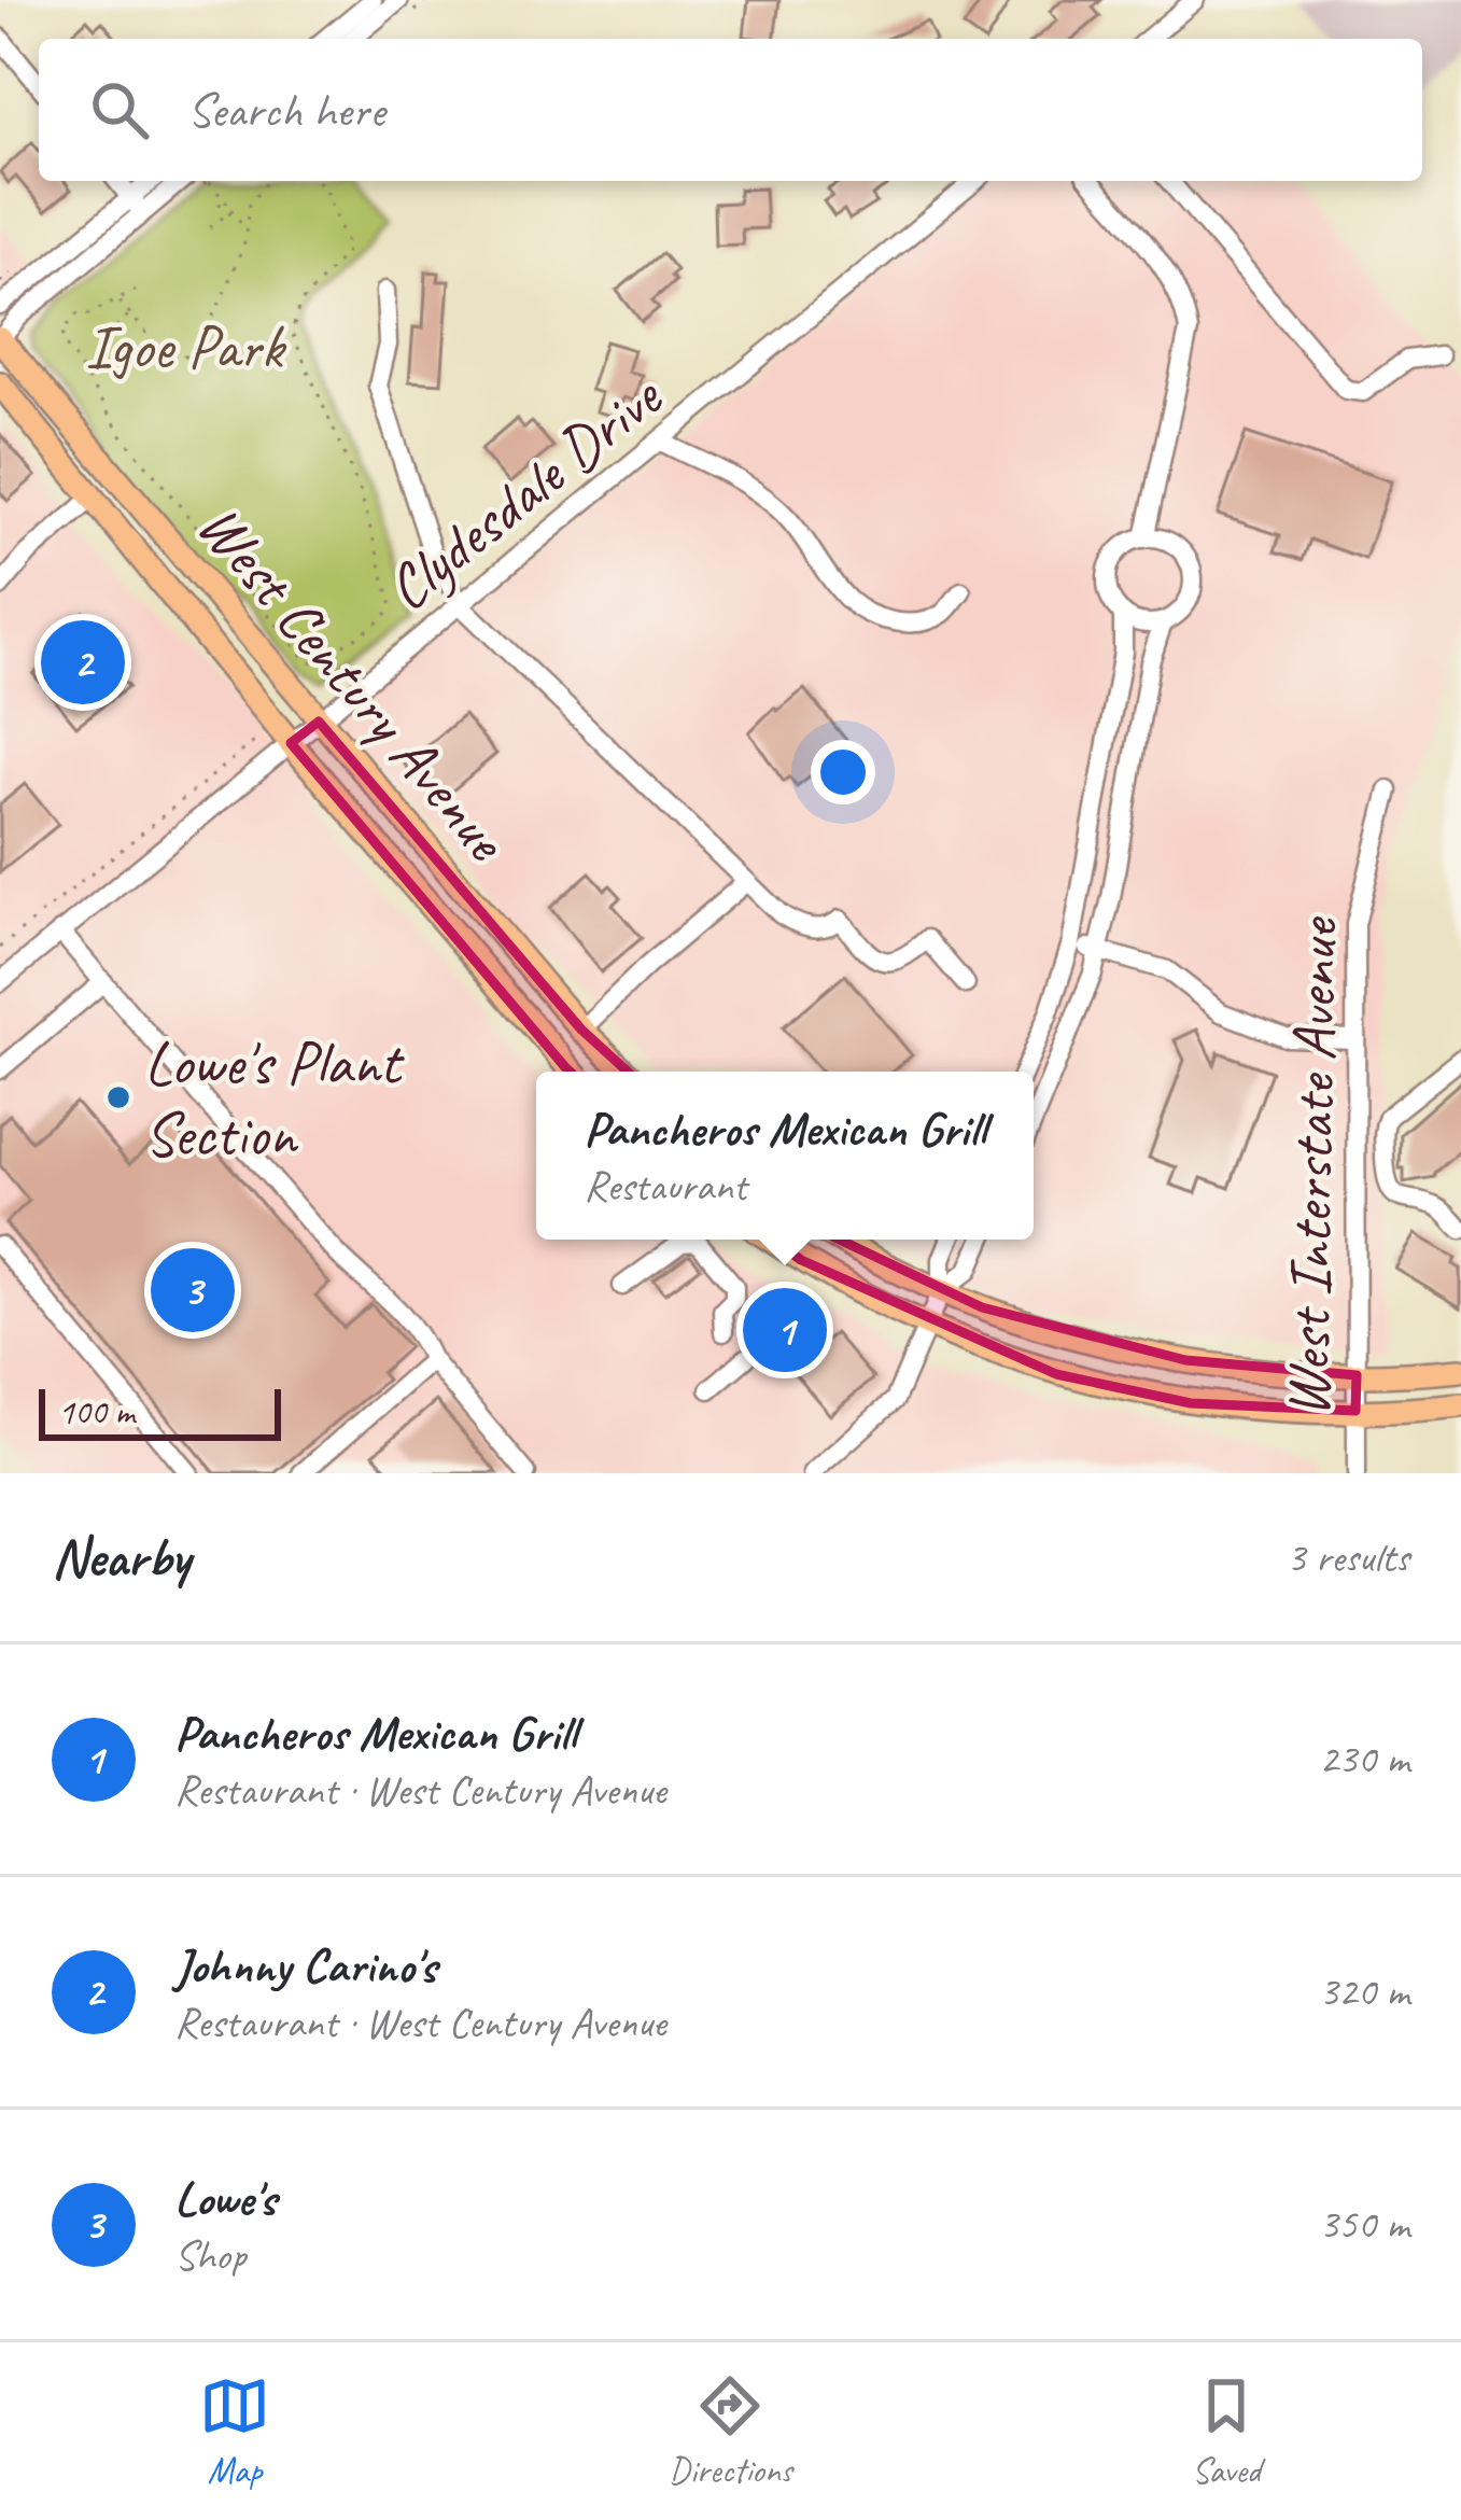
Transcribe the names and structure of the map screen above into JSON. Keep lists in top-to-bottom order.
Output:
{
  "streets": {
    "main road": ["West Century Avenue"],
    "street": ["Clydesdale Drive", "West Interstate Avenue"]
  },
  "crossings": [
    ["Clydesdale Drive", "West Century Avenue"]
  ],
  "parks": ["Igoe Park"],
  "places": ["Lowe's Plant Section"],
  "scale_bar": "100 m",
  "page": {
    "search": "Search here",
    "pins": ["2", "3", "1"],
    "popup": ["Pancheros Mexican Grill", "Restaurant"],
    "scale": "100 m",
    "heading": ["Nearby", "3 results"],
    "list": [
      {
        "mark": "1",
        "name": "Pancheros Mexican Grill",
        "note": "Restaurant · West Century Avenue",
        "value": "230 m"
      },
      {
        "mark": "2",
        "name": "Johnny Carino's",
        "note": "Restaurant · West Century Avenue",
        "value": "320 m"
      },
      {
        "mark": "3",
        "name": "Lowe's",
        "note": "Shop",
        "value": "350 m"
      }
    ],
    "nav": ["Map", "Directions", "Saved"]
  }
}
